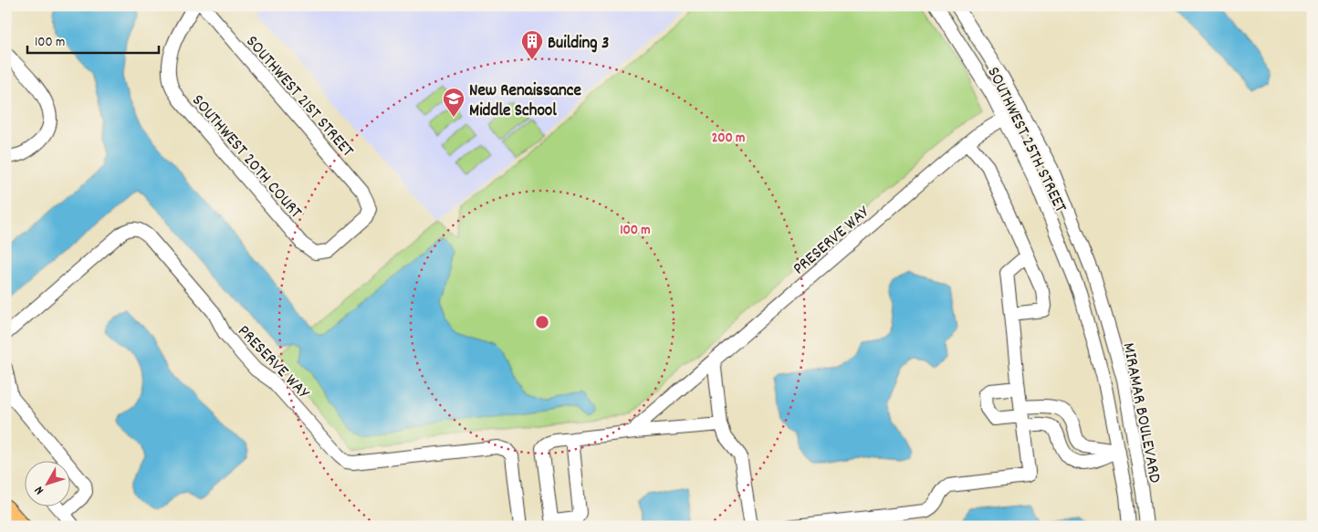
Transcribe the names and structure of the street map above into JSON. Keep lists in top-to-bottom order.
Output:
{
  "streets": {
    "street": [
      "SOUTHWEST 21ST STREET",
      "SOUTHWEST 25TH STREET",
      "SOUTHWEST 20TH COURT",
      "PRESERVE WAY",
      "MIRAMAR BOULEVARD"
    ]
  },
  "crossings": [
    ["SOUTHWEST 21ST STREET", "SOUTHWEST 20TH COURT"],
    ["SOUTHWEST 25TH STREET", "PRESERVE WAY"],
    ["SOUTHWEST 25TH STREET", "MIRAMAR BOULEVARD"]
  ],
  "places": {
    "building": ["Building 3"],
    "school or university": ["New Renaissance Middle School"]
  },
  "scale_bar": "100 m",
  "north": "bottom left",
  "rings": ["200 m", "100 m"]
}
